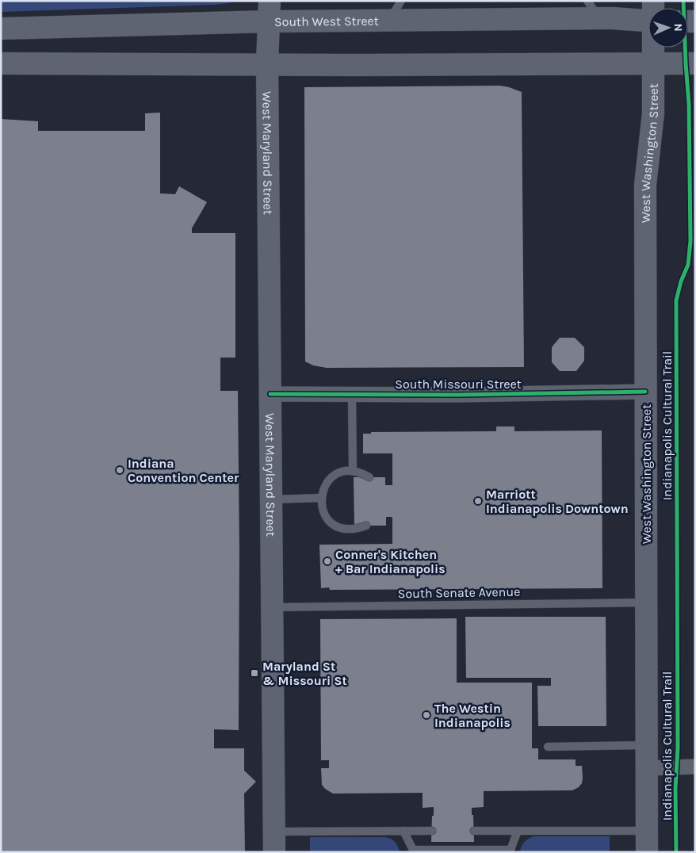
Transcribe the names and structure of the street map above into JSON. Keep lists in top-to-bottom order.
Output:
{
  "streets": {
    "main road": ["South West Street", "West Maryland Street", "West Washington Street"],
    "street": ["South Missouri Street"],
    "lane": ["South Senate Avenue"],
    "cycle path": ["Indianapolis Cultural Trail"]
  },
  "crossings": [
    ["South West Street", "West Maryland Street"],
    ["West Maryland Street", "South Missouri Street"],
    ["West Maryland Street", "South Senate Avenue"],
    ["West Washington Street", "South Missouri Street"],
    ["West Washington Street", "South Senate Avenue"]
  ],
  "places": {
    "other": [
      "Indiana Convention Center",
      "Marriott Indianapolis Downtown",
      "Conner's Kitchen + Bar Indianapolis",
      "The Westin Indianapolis"
    ],
    "transit": ["Maryland St & Missouri St"]
  },
  "north": "right"
}
